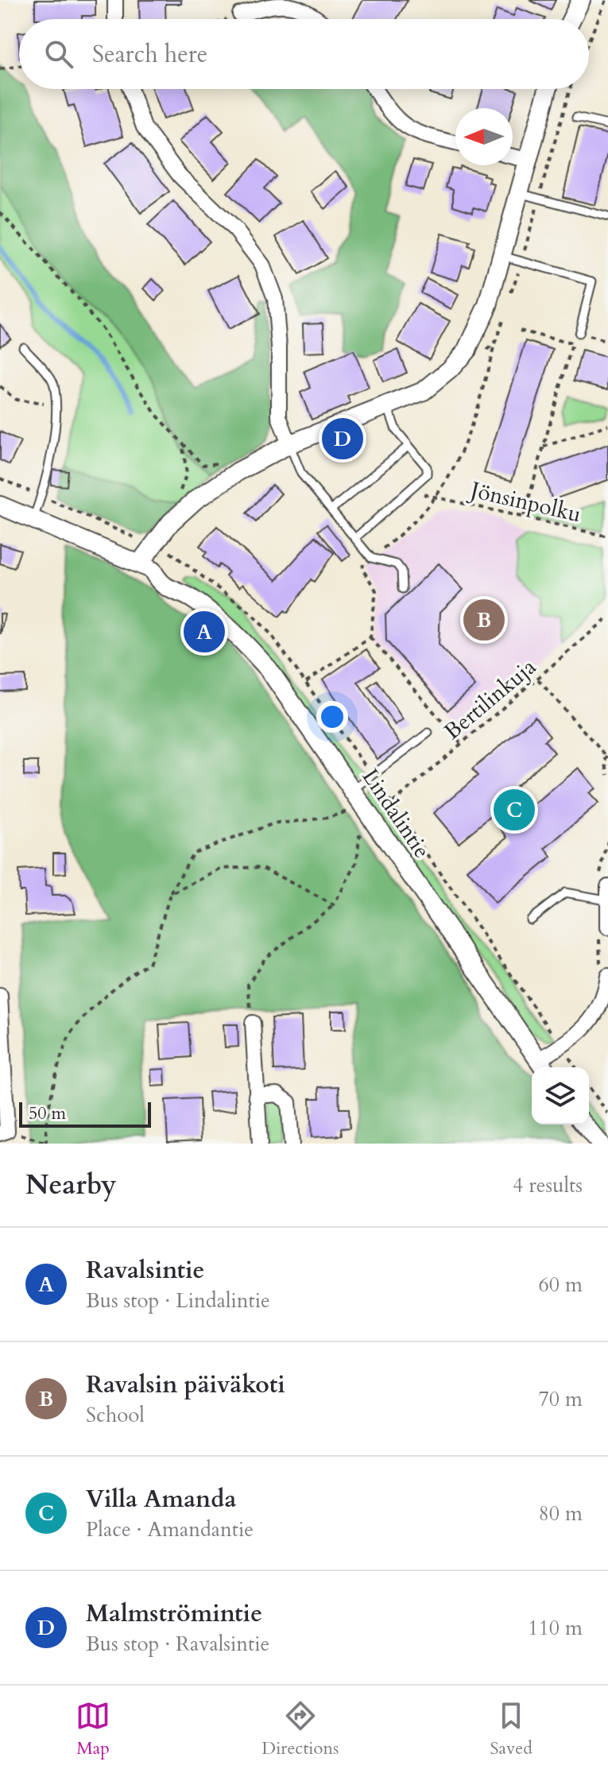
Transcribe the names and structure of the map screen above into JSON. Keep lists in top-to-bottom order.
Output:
{
  "streets": {
    "street": ["Lindalintie"],
    "path": ["Jönsinpolku", "Bertilinkuja"]
  },
  "scale_bar": "50 m",
  "north": "left",
  "page": {
    "search": "Search here",
    "pins": [
      "D",
      "B",
      "A",
      "C"
    ],
    "scale": "50 m",
    "heading": ["Nearby", "4 results"],
    "list": [
      {
        "mark": "A",
        "name": "Ravalsintie",
        "note": "Bus stop · Lindalintie",
        "value": "60 m"
      },
      {
        "mark": "B",
        "name": "Ravalsin päiväkoti",
        "note": "School",
        "value": "70 m"
      },
      {
        "mark": "C",
        "name": "Villa Amanda",
        "note": "Place · Amandantie",
        "value": "80 m"
      },
      {
        "mark": "D",
        "name": "Malmströmintie",
        "note": "Bus stop · Ravalsintie",
        "value": "110 m"
      }
    ],
    "nav": ["Map", "Directions", "Saved"]
  }
}
